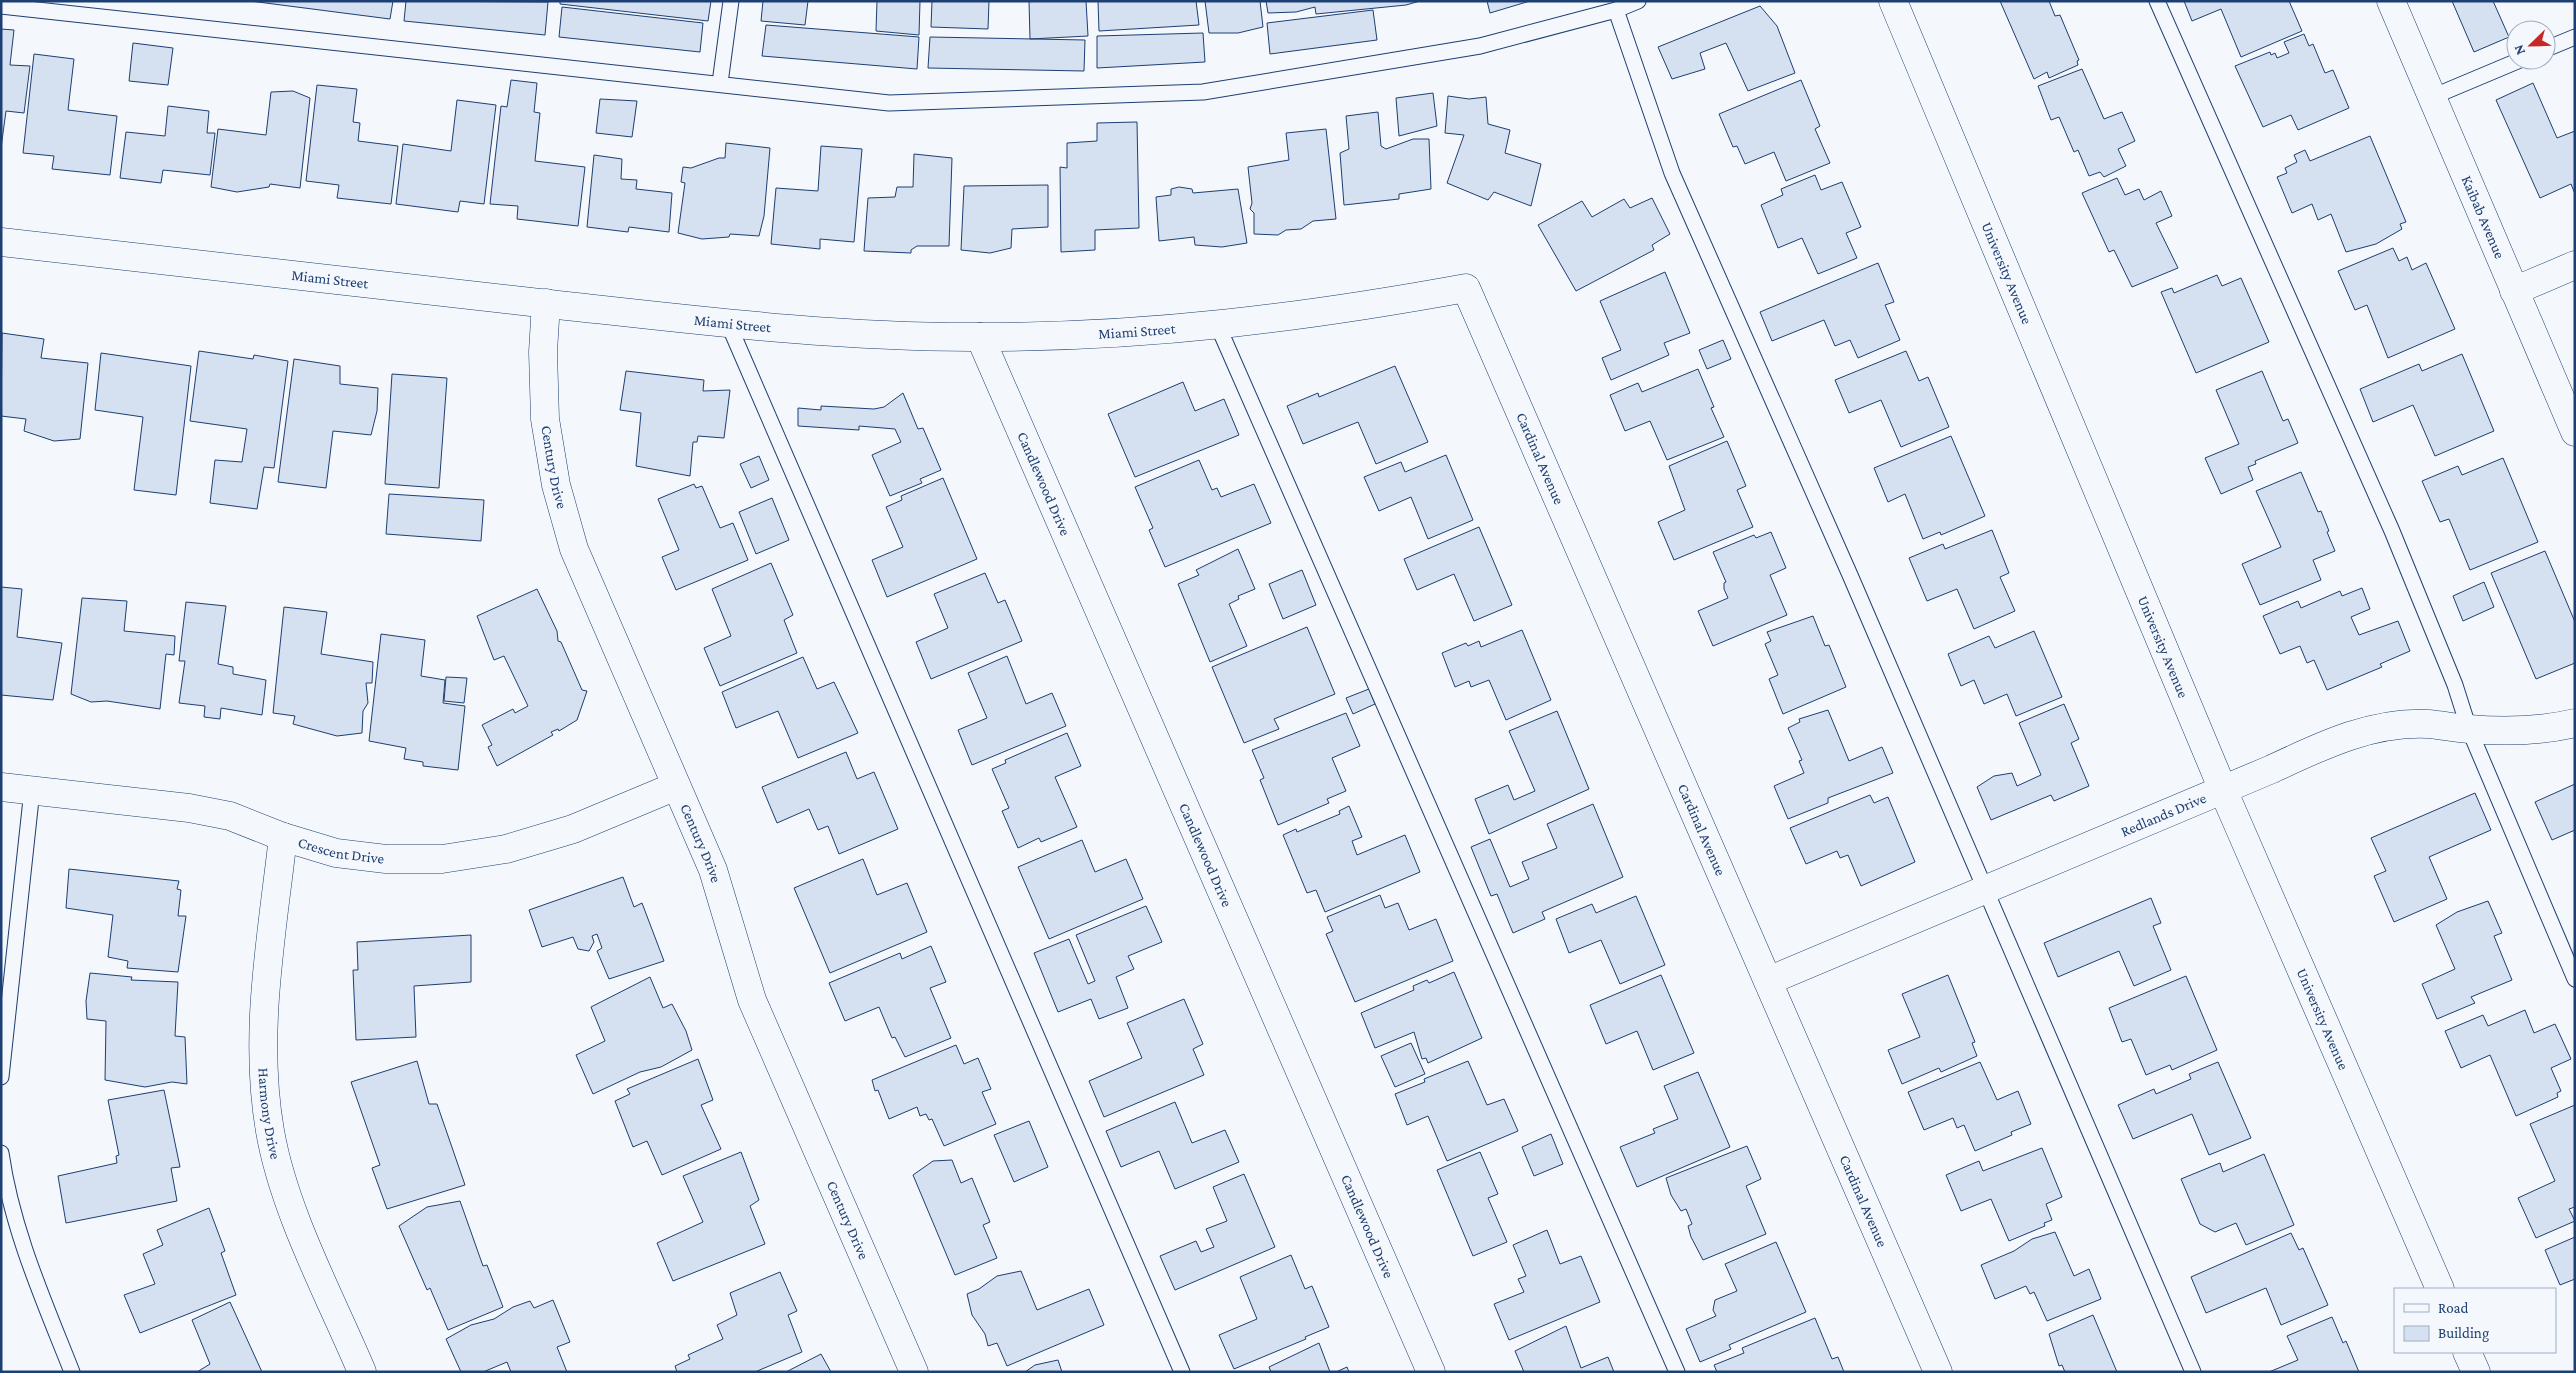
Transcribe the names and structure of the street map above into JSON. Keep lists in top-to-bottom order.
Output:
{
  "streets": {
    "street": [
      "Kaibab Avenue",
      "University Avenue",
      "Miami Street",
      "Cardinal Avenue",
      "Century Drive",
      "Candlewood Drive",
      "Redlands Drive",
      "Crescent Drive",
      "Harmony Drive"
    ]
  },
  "crossings": [
    ["University Avenue", "Redlands Drive"],
    ["Miami Street", "Cardinal Avenue"],
    ["Miami Street", "Century Drive"],
    ["Miami Street", "Candlewood Drive"],
    ["Cardinal Avenue", "Redlands Drive"],
    ["Century Drive", "Crescent Drive"],
    ["Crescent Drive", "Harmony Drive"]
  ],
  "legend": ["Road", "Building"],
  "north": "bottom left"
}
